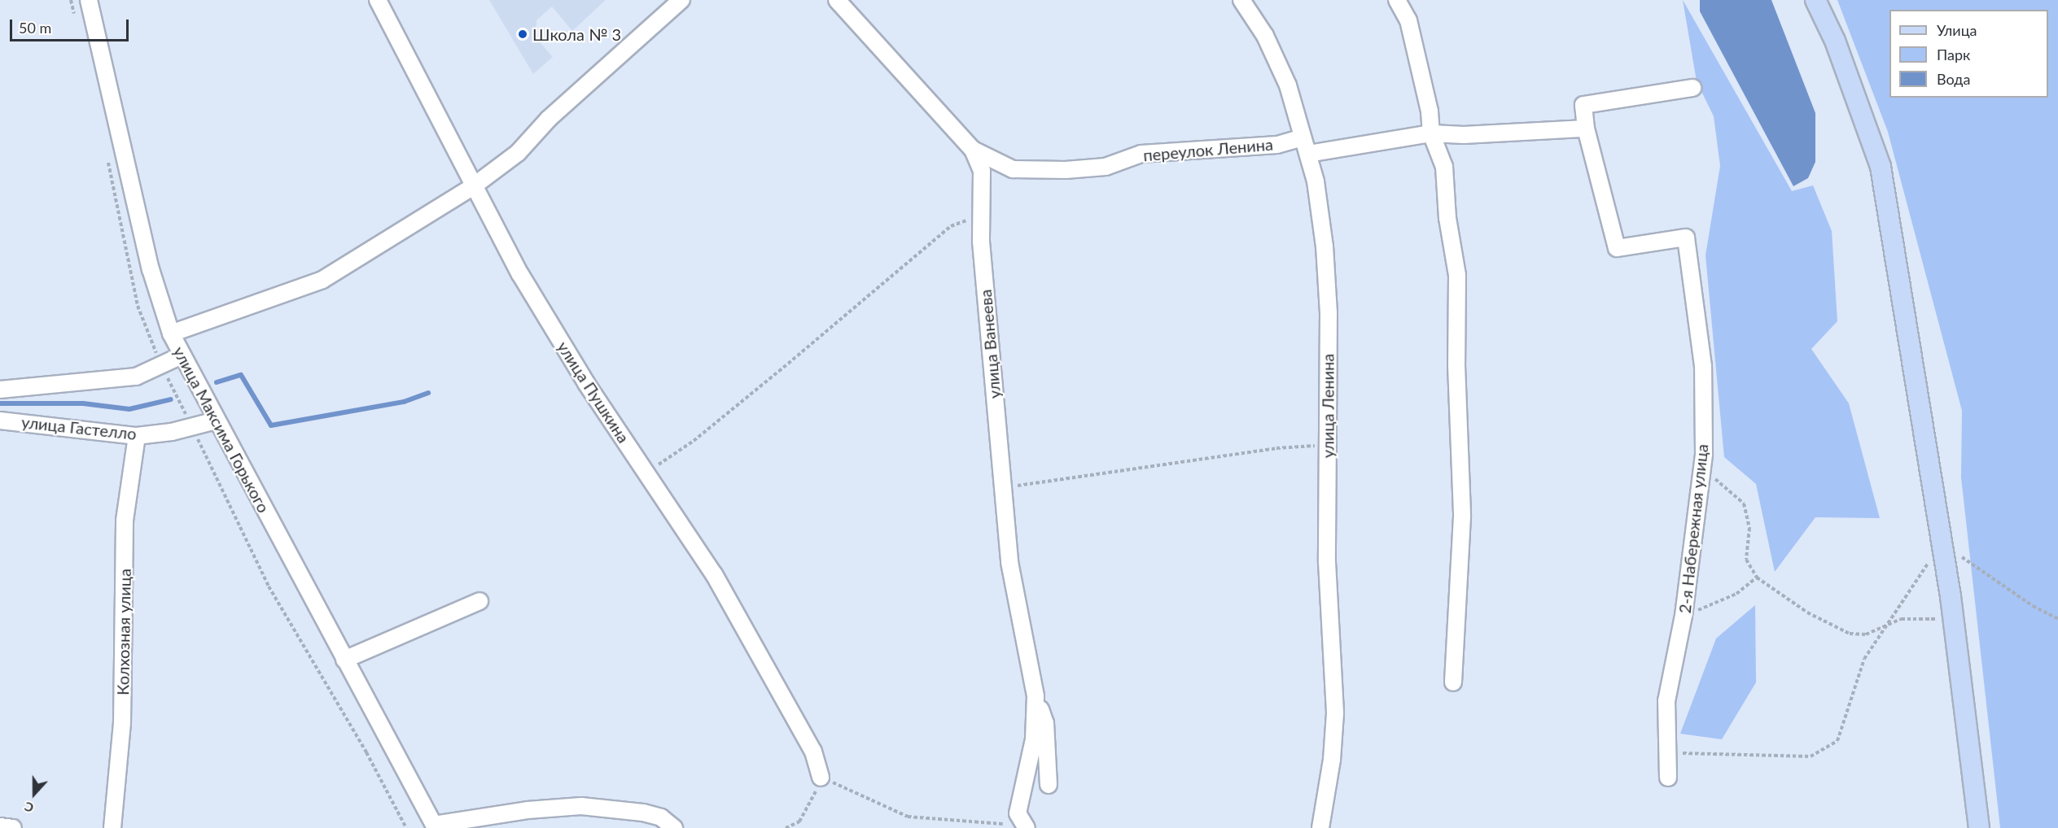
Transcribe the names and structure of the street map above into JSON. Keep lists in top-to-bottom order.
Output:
{
  "streets": {
    "street": [
      "переулок Ленина",
      "улица Ванеева",
      "улица Пушкина",
      "улица Ленина",
      "улица Гастелло",
      "улица Максима Горького",
      "2-я Набережная улица",
      "Колхозная улица"
    ]
  },
  "crossings": [
    ["переулок Ленина", "улица Ванеева"],
    ["переулок Ленина", "улица Ленина"],
    ["улица Гастелло", "улица Максима Горького"],
    ["улица Гастелло", "Колхозная улица"]
  ],
  "places": ["Школа № 3"],
  "legend": ["Улица", "Парк", "Вода"],
  "scale_bar": "50 m",
  "north": "bottom"
}
